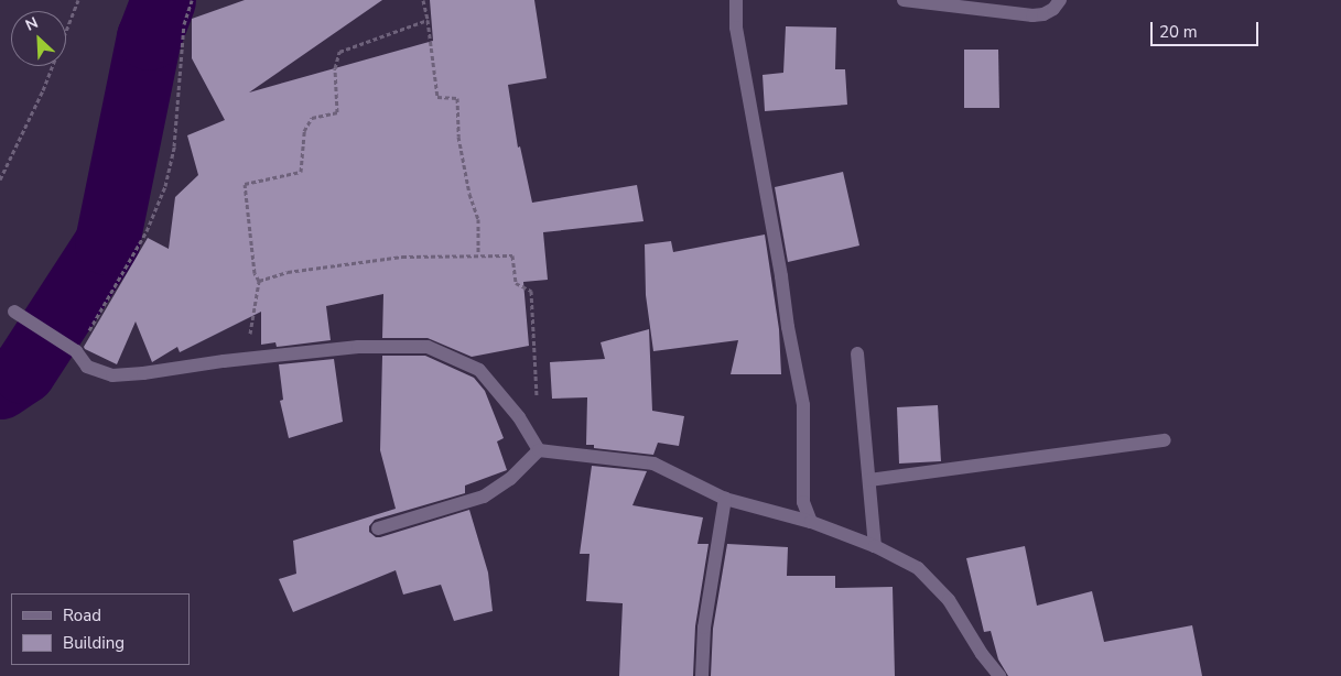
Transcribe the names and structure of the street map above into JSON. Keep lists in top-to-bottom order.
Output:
{
  "legend": ["Road", "Building"],
  "scale_bar": "20 m",
  "north": "top left"
}
